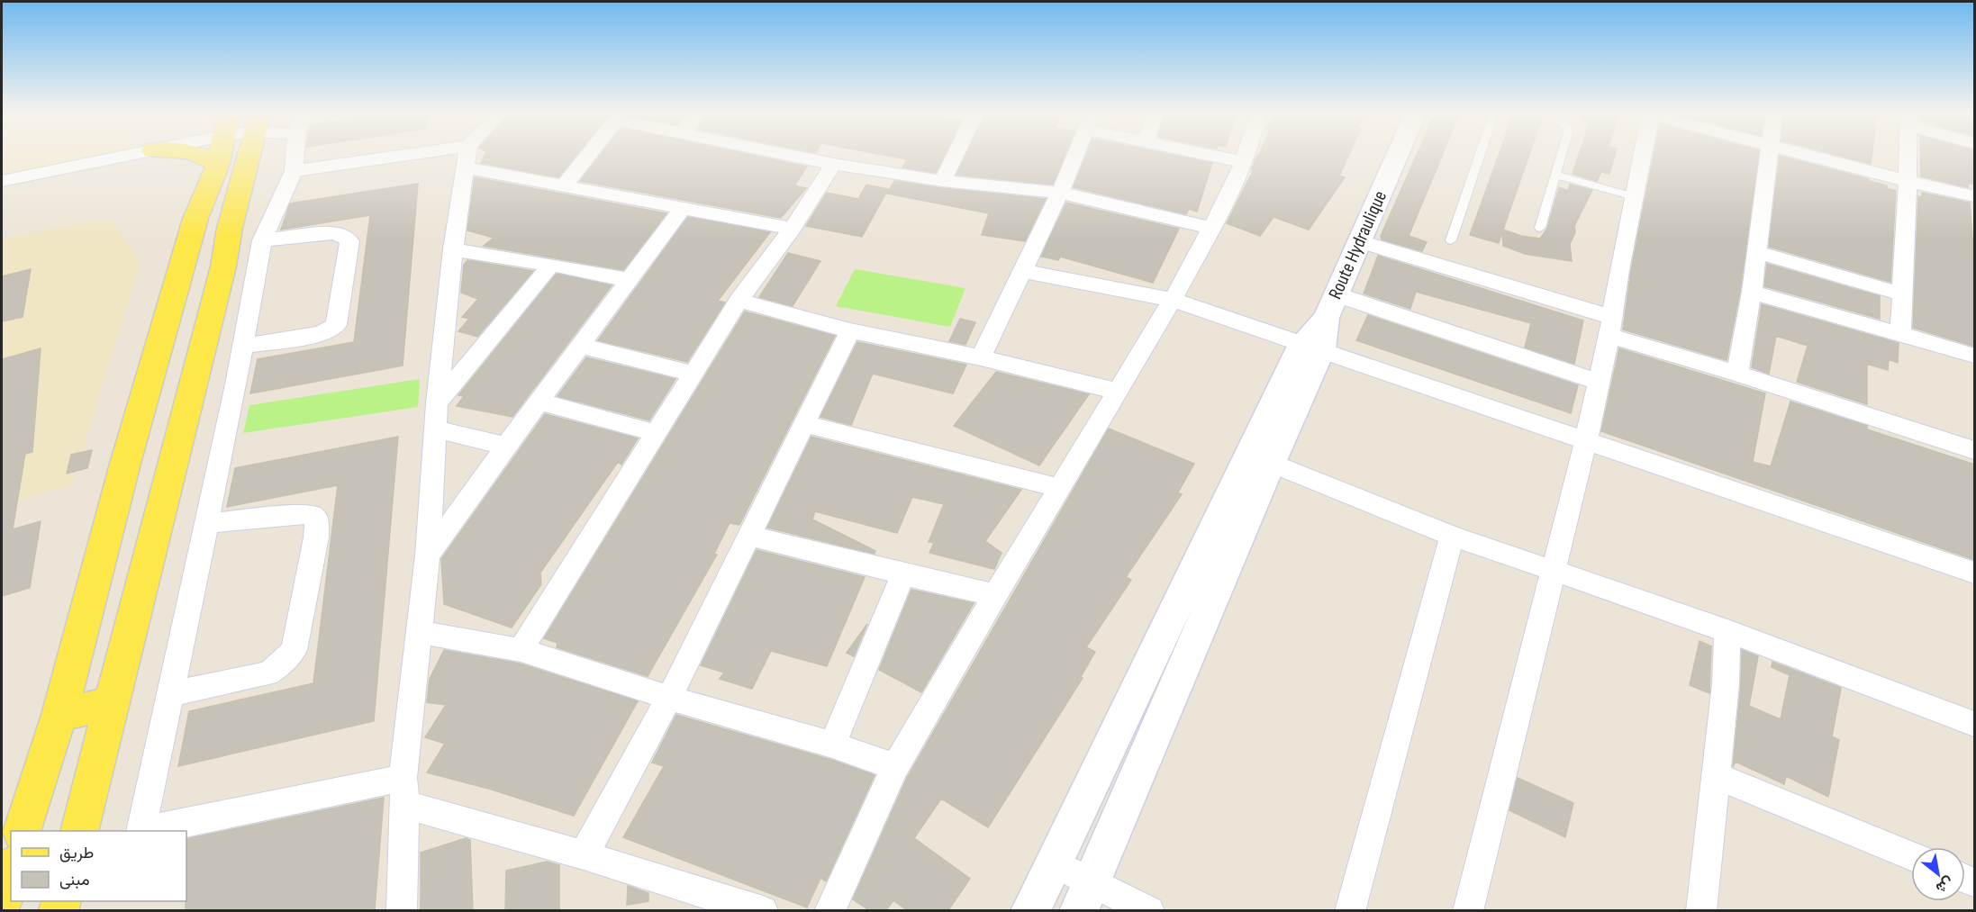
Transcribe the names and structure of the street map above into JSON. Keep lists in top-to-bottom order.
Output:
{
  "streets": {
    "main road": ["Route Hydraulique"]
  },
  "legend": ["طريق", "مبنى"],
  "north": "bottom right"
}
